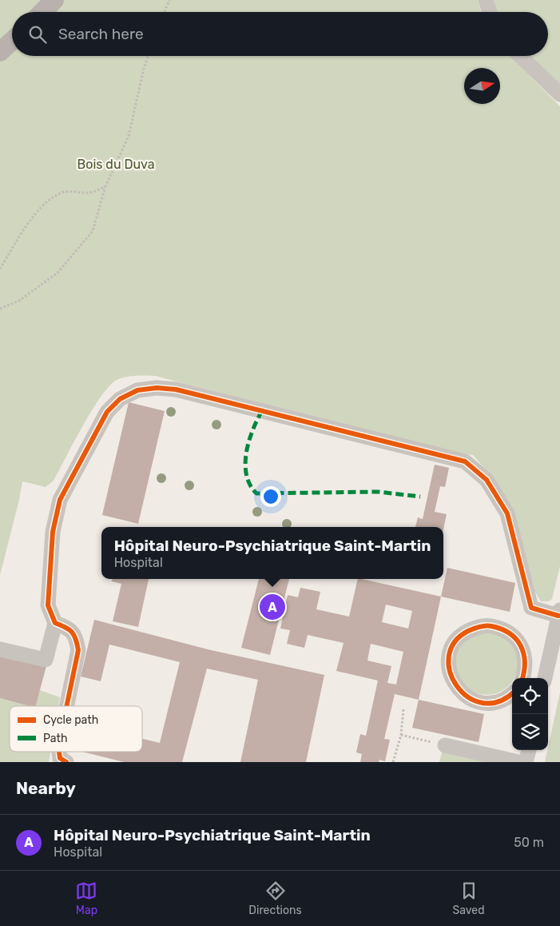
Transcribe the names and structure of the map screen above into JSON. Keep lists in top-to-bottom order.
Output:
{
  "parks": ["Bois du Duva"],
  "legend": ["Cycle path", "Path"],
  "north": "right",
  "page": {
    "search": "Search here",
    "popup": ["Hôpital Neuro-Psychiatrique Saint-Martin", "Hospital"],
    "pins": "A",
    "heading": "Nearby",
    "list": [
      {
        "mark": "A",
        "name": "Hôpital Neuro-Psychiatrique Saint-Martin",
        "note": "Hospital",
        "value": "50 m"
      }
    ],
    "nav": ["Map", "Directions", "Saved"]
  }
}
